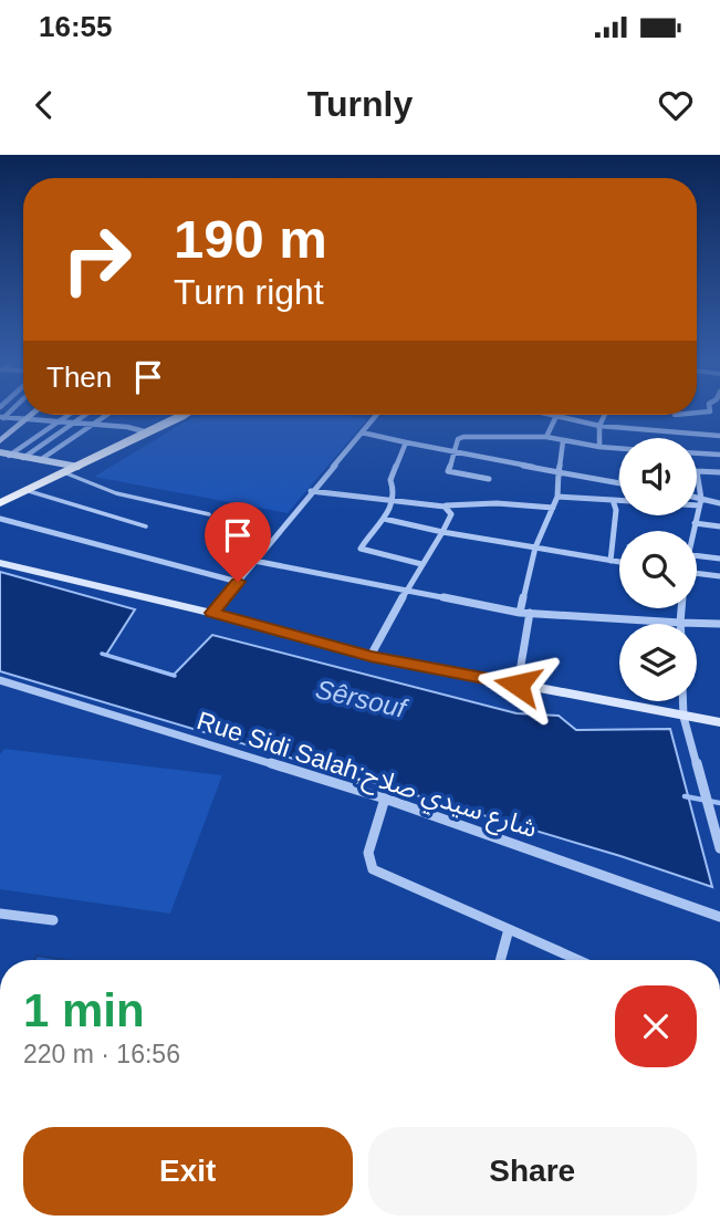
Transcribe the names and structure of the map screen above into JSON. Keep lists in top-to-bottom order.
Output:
{
  "streets": {
    "street": ["Rue Sidi Salah;شارع سيدي صلاح"]
  },
  "water": ["Sêrsouf"],
  "page": {
    "status": "16:55",
    "header": "Turnly",
    "turn": ["190 m", "Turn right"],
    "then": "Then",
    "heading": ["1 min", "220 m · 16:56"],
    "buttons": ["Exit", "Share"]
  }
}
